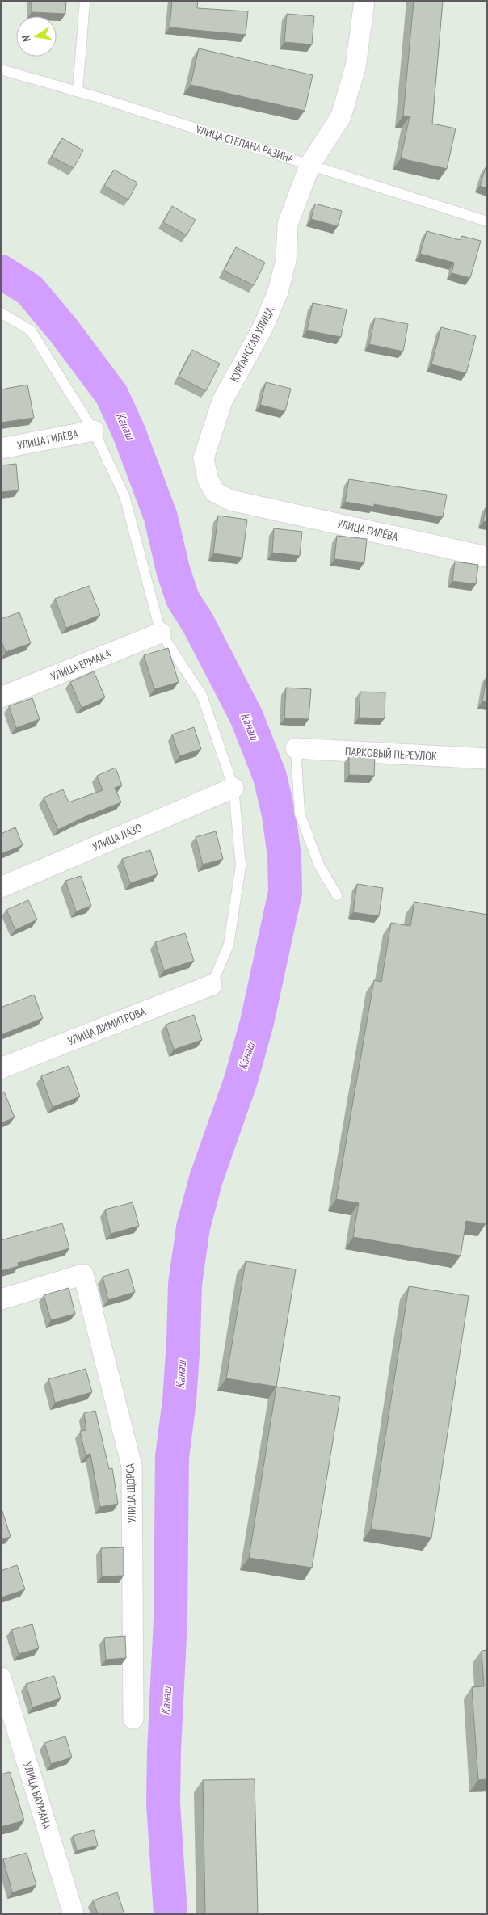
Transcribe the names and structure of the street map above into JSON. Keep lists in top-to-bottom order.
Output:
{
  "streets": {
    "street": [
      "КУРГАНСКАЯ УЛИЦА",
      "УЛИЦА ГИЛЁВА",
      "УЛИЦА ЕРМАКА",
      "ПАРКОВЫЙ ПЕРЕУЛОК",
      "УЛИЦА ЛАЗО",
      "УЛИЦА ДИМИТРОВА",
      "УЛИЦА ЩОРСА",
      "УЛИЦА БАУМАНА"
    ],
    "lane": ["УЛИЦА СТЕПАНА РАЗИНА"]
  },
  "crossings": [
    ["УЛИЦА СТЕПАНА РАЗИНА", "КУРГАНСКАЯ УЛИЦА"],
    ["КУРГАНСКАЯ УЛИЦА", "УЛИЦА ГИЛЁВА"]
  ],
  "water": ["Канаш"],
  "north": "left"
}
